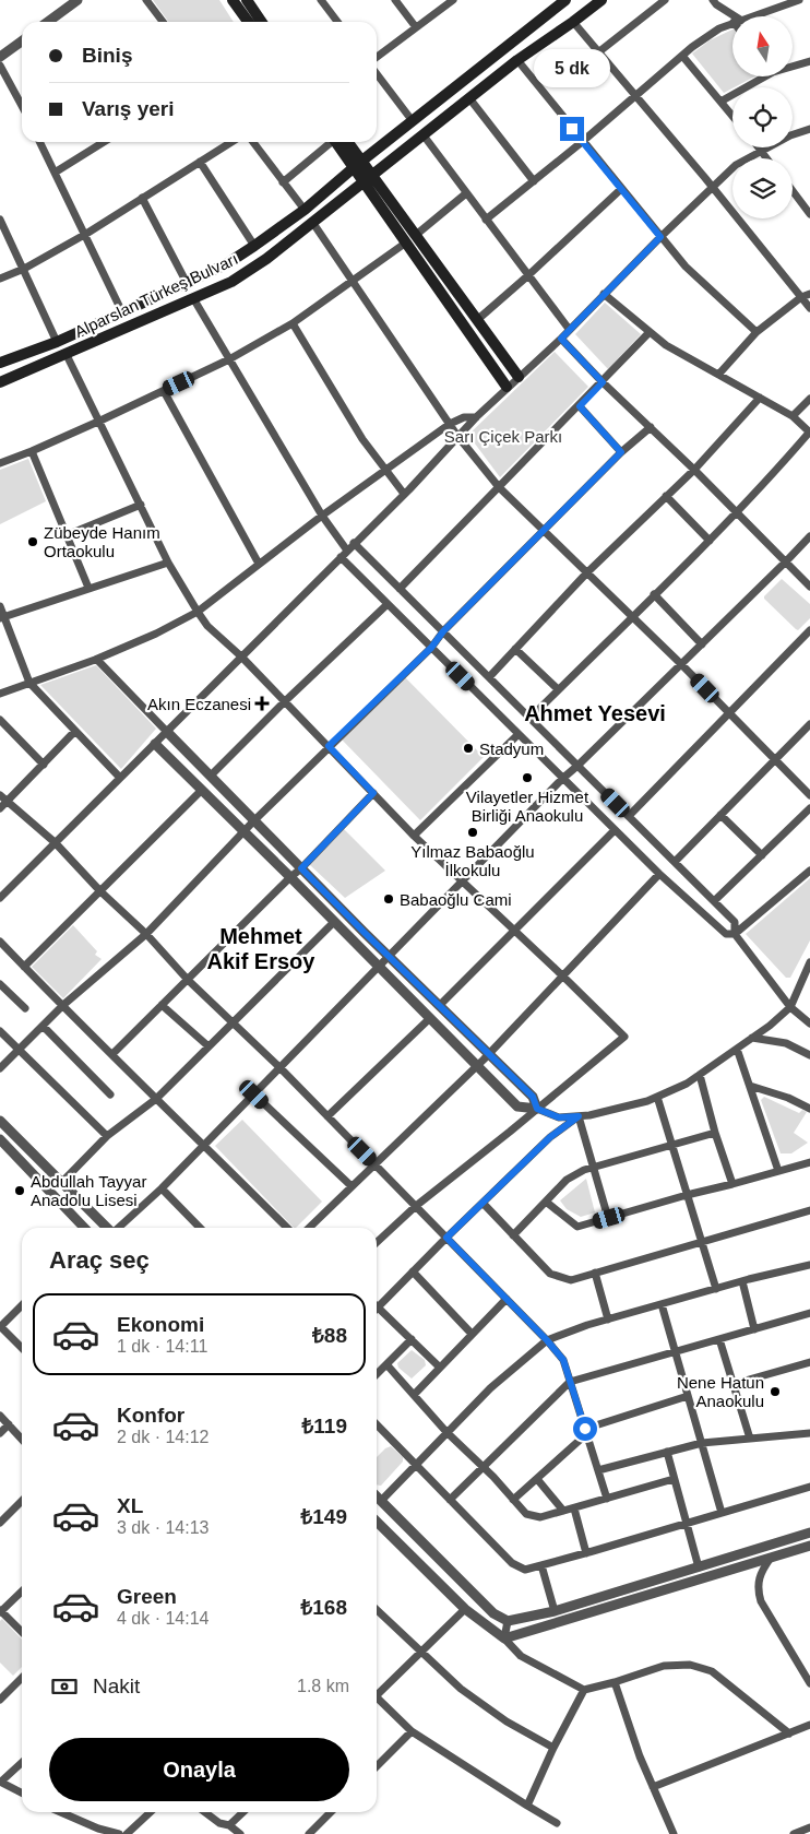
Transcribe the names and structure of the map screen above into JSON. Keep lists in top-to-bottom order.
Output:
{
  "streets": {
    "main road": ["Alparslan Türkeş Bulvarı"]
  },
  "districts": ["Ahmet Yesevi", "Mehmet Akif Ersoy"],
  "parks": ["Sarı Çiçek Parkı"],
  "places": {
    "other": [
      "Zübeyde Hanım Ortaokulu",
      "Stadyum",
      "Vilayetler Hizmet Birliği Anaokulu",
      "Yılmaz Babaoğlu İlkokulu",
      "Babaoğlu Cami",
      "Abdullah Tayyar Anadolu Lisesi",
      "Nene Hatun Anaokulu"
    ],
    "health": ["Akın Eczanesi"]
  },
  "north": "top",
  "page": {
    "banner": ["Biniş", "Varış yeri"],
    "bubble": "5 dk",
    "heading": "Araç seç",
    "list": [
      {
        "name": "Ekonomi",
        "note": "1 dk · 14:11",
        "value": "₺88"
      },
      {
        "name": "Konfor",
        "note": "2 dk · 14:12",
        "value": "₺119"
      },
      {
        "name": "XL",
        "note": "3 dk · 14:13",
        "value": "₺149"
      },
      {
        "name": "Green",
        "note": "4 dk · 14:14",
        "value": "₺168"
      }
    ],
    "pay": ["Nakit", "1.8 km"],
    "buttons": "Onayla"
  }
}
